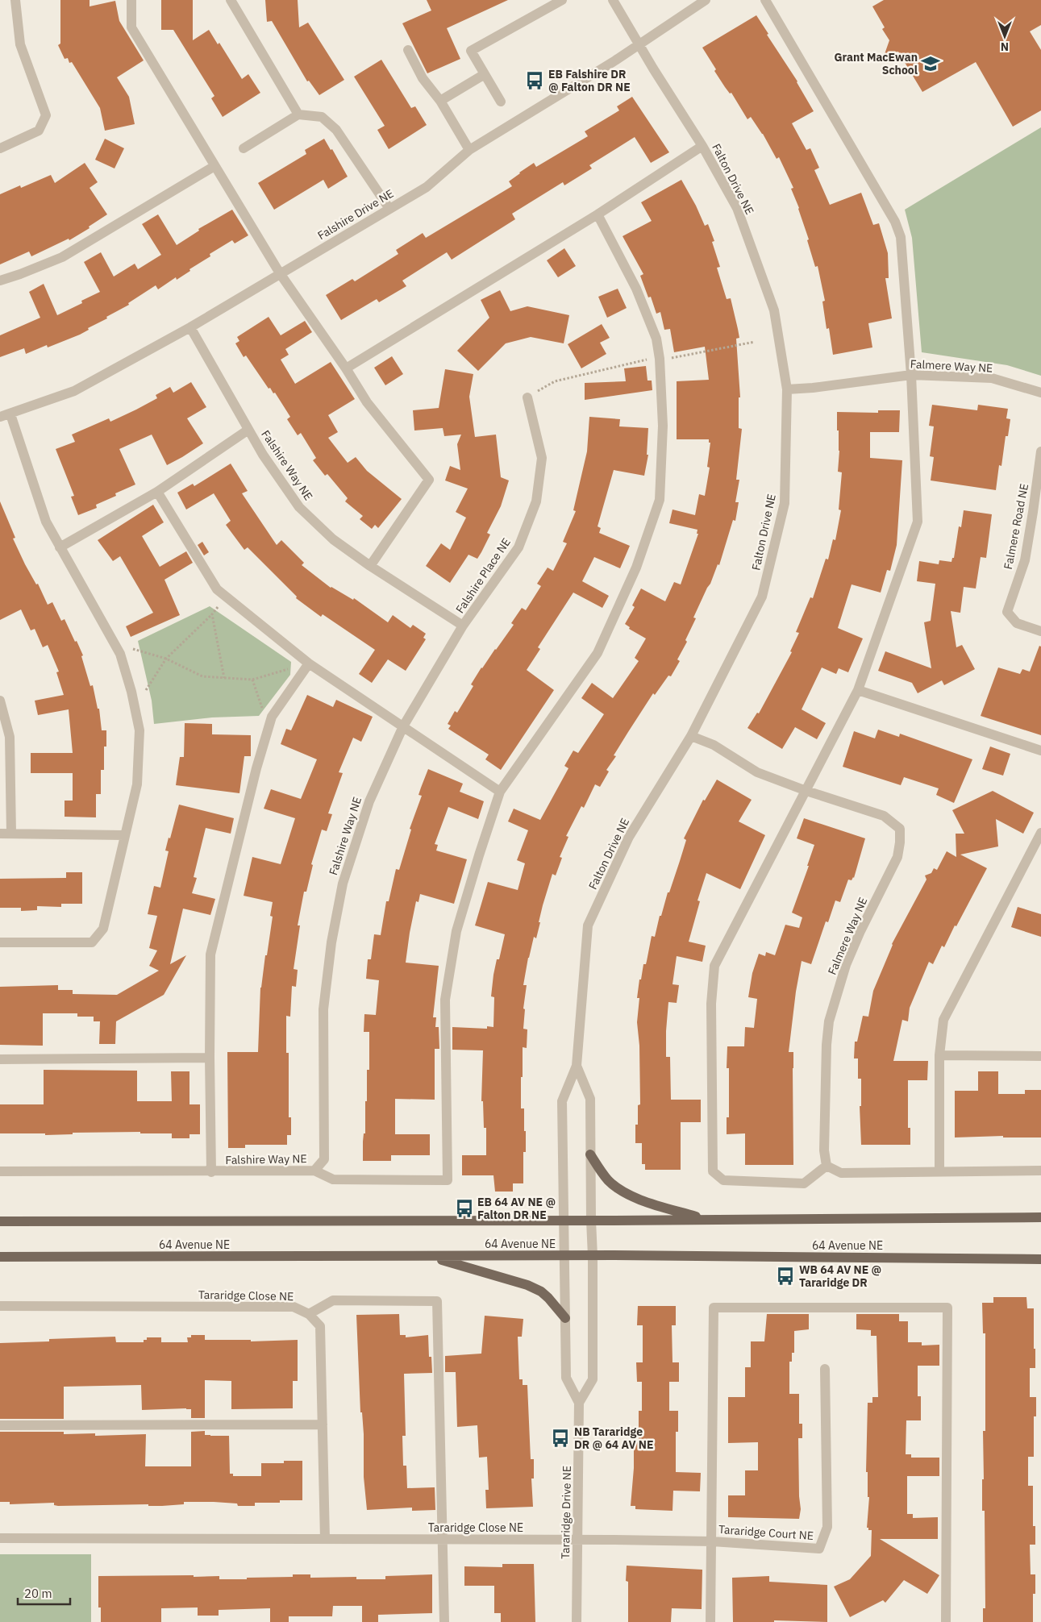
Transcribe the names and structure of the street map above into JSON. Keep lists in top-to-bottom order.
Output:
{
  "streets": {
    "main road": ["64 Avenue NE"],
    "street": [
      "Falton Drive NE",
      "Falshire Drive NE",
      "Falmere Way NE",
      "Falshire Way NE",
      "Falmere Road NE",
      "Falshire Place NE",
      "Tararidge Close NE",
      "Tararidge Drive NE",
      "Tararidge Court NE"
    ]
  },
  "crossings": [
    ["Falton Drive NE", "Falshire Drive NE"],
    ["Falton Drive NE", "Falmere Way NE"],
    ["Falton Drive NE", "Tararidge Drive NE"],
    ["Falshire Drive NE", "Falshire Way NE"],
    ["Falshire Way NE", "Falshire Place NE"],
    ["64 Avenue NE", "Tararidge Drive NE"],
    ["Tararidge Close NE", "Tararidge Drive NE"],
    ["Tararidge Close NE", "Tararidge Court NE"],
    ["Tararidge Drive NE", "Tararidge Court NE"]
  ],
  "places": {
    "school or university": ["Grant MacEwan School"],
    "bus stop": [
      "EB Falshire DR @ Falton DR NE",
      "EB 64 AV NE @ Falton DR NE",
      "WB 64 AV NE @ Tararidge DR",
      "NB Tararidge DR @ 64 AV NE"
    ]
  },
  "scale_bar": "20 m",
  "north": "bottom"
}
